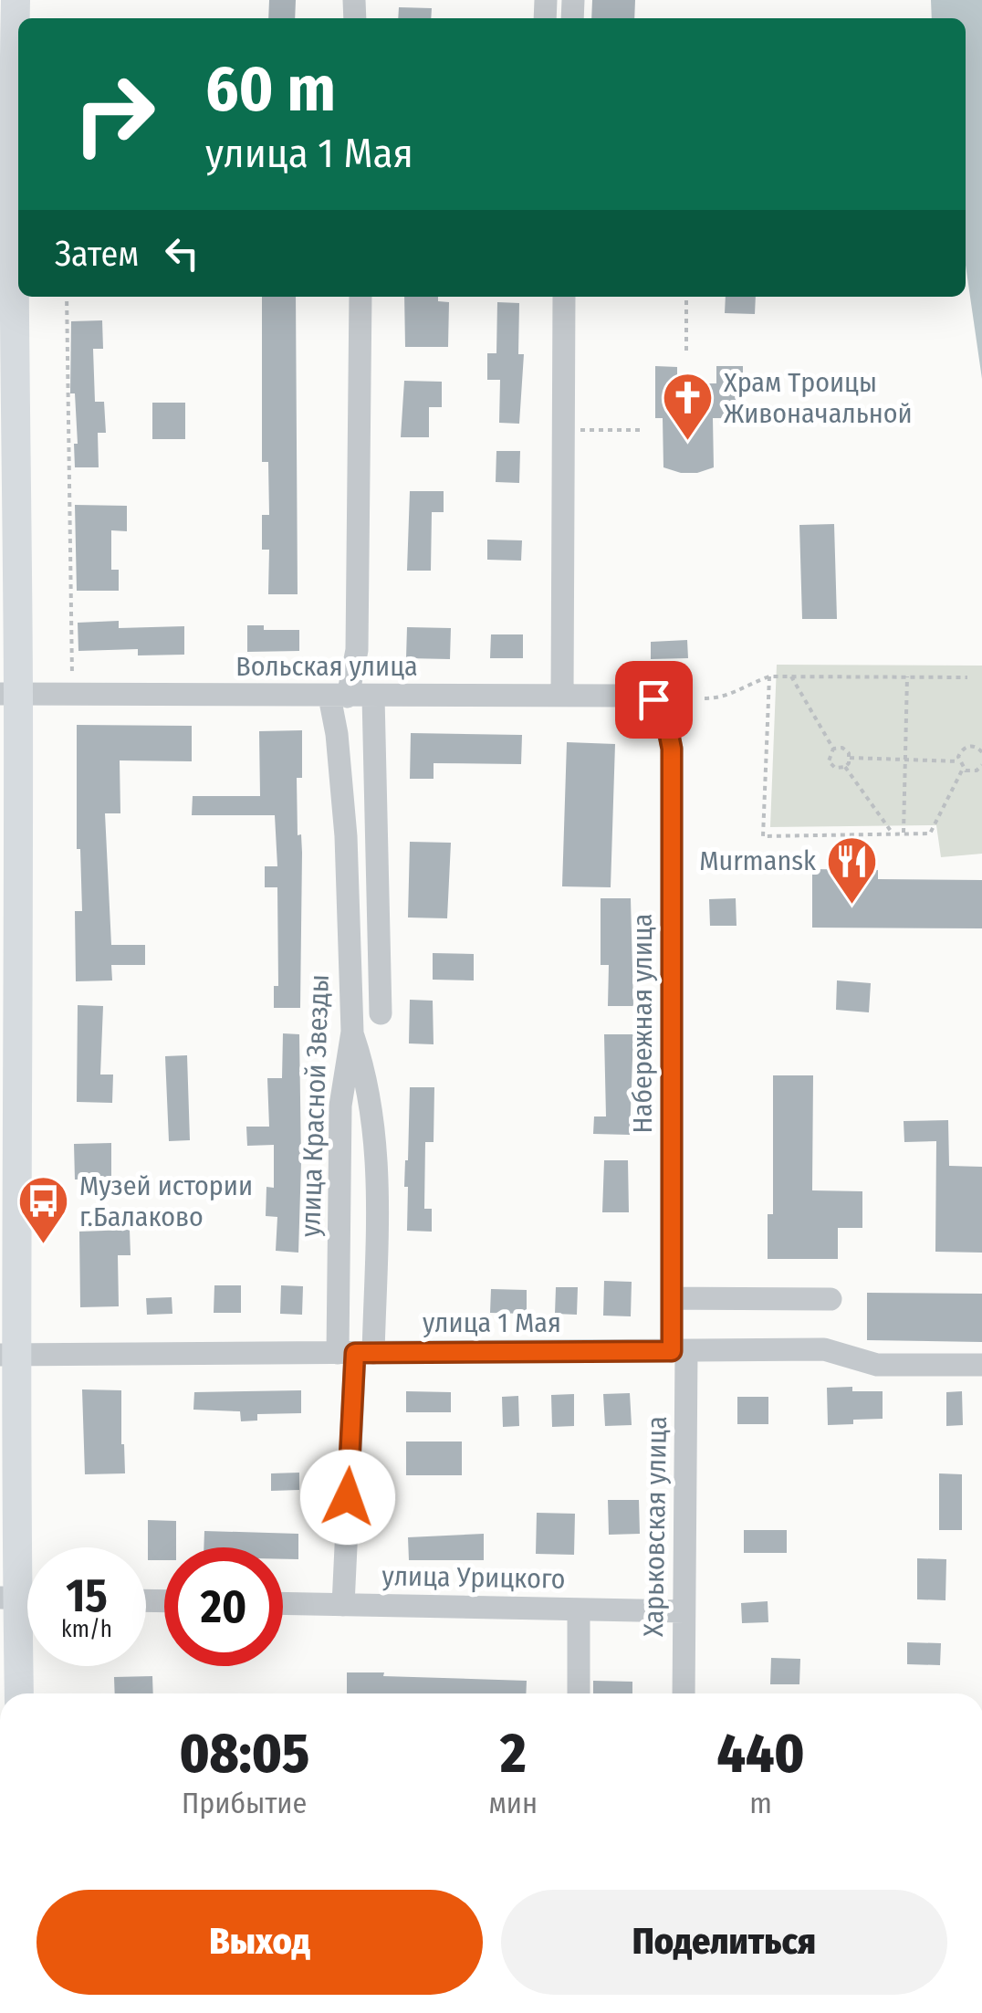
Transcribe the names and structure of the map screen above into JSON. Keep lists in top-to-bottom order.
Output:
{
  "streets": {
    "street": [
      "Вольская улица",
      "Набережная улица",
      "улица Красной Звезды",
      "улица 1 Мая",
      "Харьковская улица",
      "улица Урицкого"
    ]
  },
  "crossings": [
    ["Вольская улица", "Набережная улица"],
    ["Вольская улица", "улица Красной Звезды"],
    ["Набережная улица", "улица 1 Мая"],
    ["Набережная улица", "Харьковская улица"],
    ["улица Красной Звезды", "улица 1 Мая"],
    ["улица Красной Звезды", "улица Урицкого"],
    ["улица 1 Мая", "Харьковская улица"],
    ["Харьковская улица", "улица Урицкого"]
  ],
  "places": {
    "church": ["Храм Троицы Живоначальной"],
    "restaurant": ["Murmansk"],
    "bus stop": ["Музей истории г.Балаково"]
  },
  "page": {
    "turn": ["60 m", "улица 1 Мая"],
    "then": "Затем",
    "speed": "15 km/h",
    "limit": "20",
    "eta": [
      "08:05",
      "Прибытие",
      "2",
      "мин",
      "440",
      "m"
    ],
    "buttons": ["Выход", "Поделиться"]
  }
}
